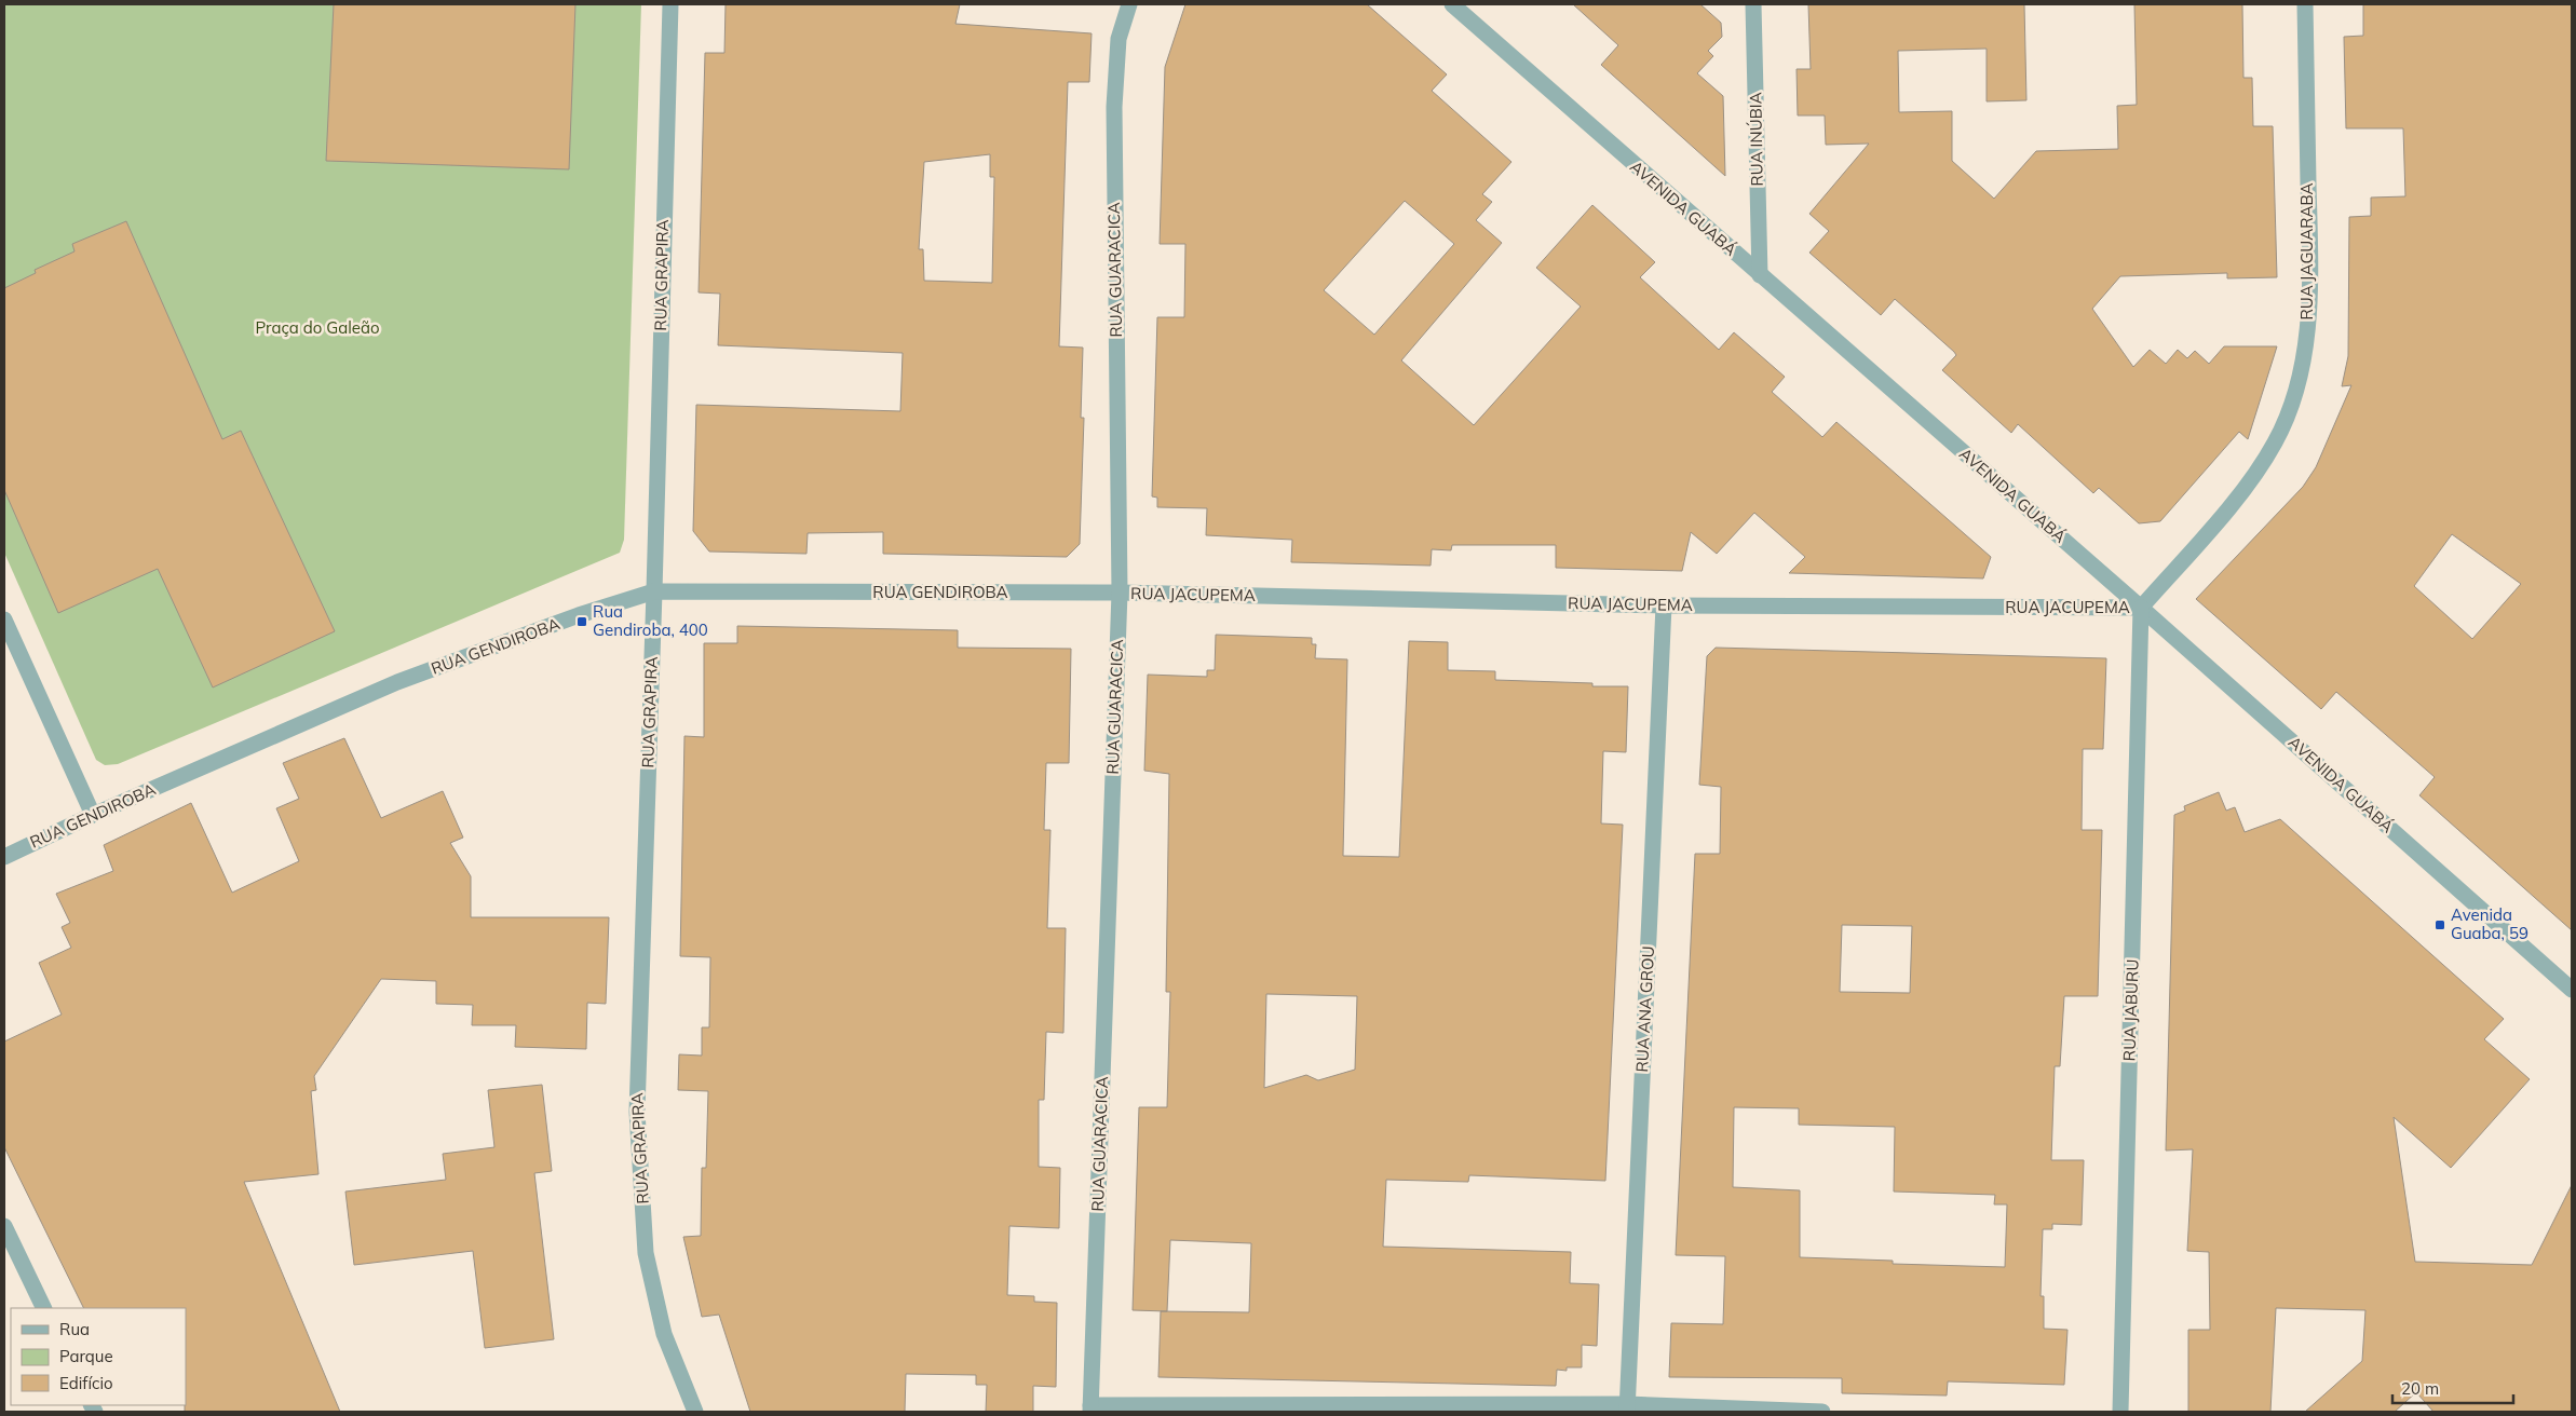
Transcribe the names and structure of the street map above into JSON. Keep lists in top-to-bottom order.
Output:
{
  "streets": {
    "street": [
      "RUA INÚBIA",
      "AVENIDA GUABÁ",
      "RUA JAGUARABA",
      "RUA GUARACICA",
      "RUA GRAPIRA",
      "RUA GENDIROBA",
      "RUA JACUPEMA",
      "RUA ANA GROU",
      "RUA JABURU"
    ]
  },
  "crossings": [
    ["RUA INÚBIA", "AVENIDA GUABÁ"],
    ["AVENIDA GUABÁ", "RUA JAGUARABA"],
    ["AVENIDA GUABÁ", "RUA JACUPEMA"],
    ["AVENIDA GUABÁ", "RUA JABURU"],
    ["RUA JAGUARABA", "RUA JACUPEMA"],
    ["RUA JAGUARABA", "RUA JABURU"],
    ["RUA GUARACICA", "RUA GENDIROBA"],
    ["RUA GUARACICA", "RUA JACUPEMA"],
    ["RUA GRAPIRA", "RUA GENDIROBA"],
    ["RUA GENDIROBA", "RUA JACUPEMA"],
    ["RUA JACUPEMA", "RUA ANA GROU"],
    ["RUA JACUPEMA", "RUA JABURU"]
  ],
  "parks": ["Praça do Galeão"],
  "places": {
    "transit": ["Rua Gendiroba, 400", "Avenida Guaba, 59"]
  },
  "legend": ["Rua", "Parque", "Edifício"],
  "scale_bar": "20 m"
}
